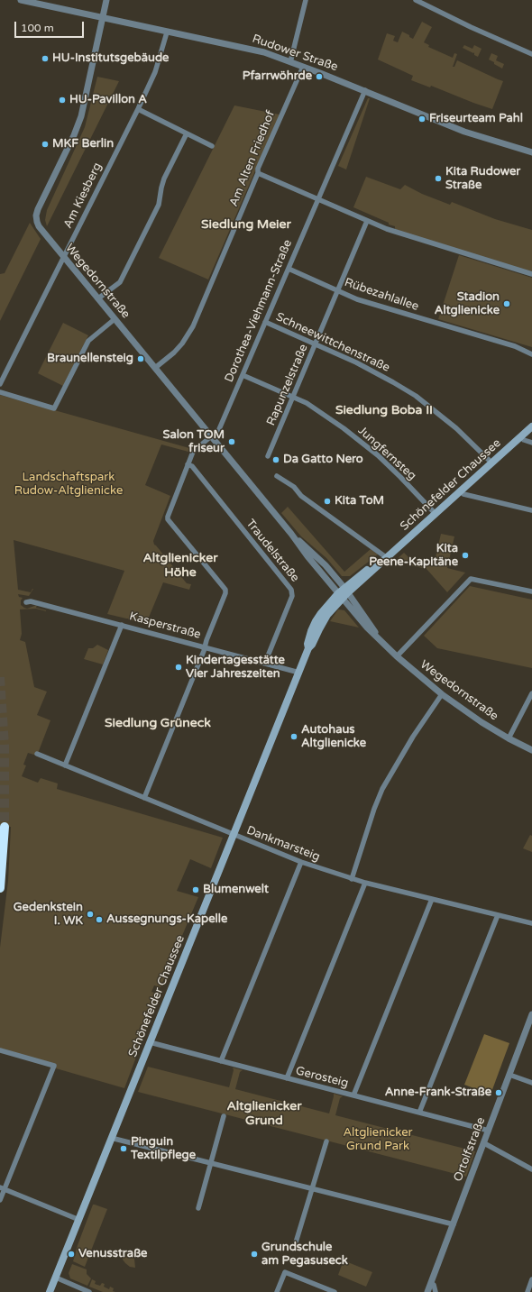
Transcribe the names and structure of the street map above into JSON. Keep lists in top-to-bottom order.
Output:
{
  "streets": {
    "main road": ["Schönefelder Chaussee"],
    "street": [
      "Rudower Straße",
      "Am Alten Friedhof",
      "Am Kiesberg",
      "Wegedornstraße",
      "Rübezahlallee",
      "Dorothea-Viehmann-Straße",
      "Schneewittchenstraße",
      "Rapunzelstraße",
      "Jungfernsteg",
      "Traudelstraße",
      "Kasperstraße",
      "Dankmarsteig",
      "Gerosteig",
      "Ortolfstraße"
    ]
  },
  "crossings": [
    ["Rudower Straße", "Am Alten Friedhof"],
    ["Rudower Straße", "Am Kiesberg"],
    ["Rudower Straße", "Wegedornstraße"],
    ["Rudower Straße", "Dorothea-Viehmann-Straße"],
    ["Am Alten Friedhof", "Wegedornstraße"],
    ["Am Kiesberg", "Wegedornstraße"],
    ["Wegedornstraße", "Dorothea-Viehmann-Straße"],
    ["Wegedornstraße", "Schönefelder Chaussee"],
    ["Rübezahlallee", "Dorothea-Viehmann-Straße"],
    ["Rübezahlallee", "Rapunzelstraße"],
    ["Dorothea-Viehmann-Straße", "Schneewittchenstraße"],
    ["Dorothea-Viehmann-Straße", "Jungfernsteg"],
    ["Dorothea-Viehmann-Straße", "Traudelstraße"],
    ["Dorothea-Viehmann-Straße", "Kasperstraße"],
    ["Schneewittchenstraße", "Rapunzelstraße"],
    ["Schneewittchenstraße", "Schönefelder Chaussee"],
    ["Rapunzelstraße", "Jungfernsteg"],
    ["Jungfernsteg", "Schönefelder Chaussee"],
    ["Schönefelder Chaussee", "Kasperstraße"],
    ["Schönefelder Chaussee", "Dankmarsteig"],
    ["Schönefelder Chaussee", "Gerosteig"],
    ["Traudelstraße", "Kasperstraße"],
    ["Gerosteig", "Ortolfstraße"]
  ],
  "districts": [
    "Siedlung Meier",
    "Siedlung Boba II",
    "Altglienicker Höhe",
    "Siedlung Grüneck",
    "Altglienicker Grund"
  ],
  "parks": ["Landschaftspark Rudow-Altglienicke", "Altglienicker Grund Park"],
  "places": [
    "HU-Institutsgebäude",
    "Pfarrwöhrde",
    "HU-Pavillon A",
    "Friseurteam Pahl",
    "MKF Berlin",
    "Kita Rudower Straße",
    "Stadion Altglienicke",
    "Braunellensteig",
    "Salon TOM friseur",
    "Da Gatto Nero",
    "Kita ToM",
    "Kita Peene-Kapitäne",
    "Kindertagesstätte Vier Jahreszeiten",
    "Autohaus Altglienicke",
    "Blumenwelt",
    "Gedenkstein I. WK",
    "Aussegnungs-Kapelle",
    "Anne-Frank-Straße",
    "Pinguin Textilpflege",
    "Venusstraße",
    "Grundschule am Pegasuseck"
  ],
  "scale_bar": "100 m"
}
